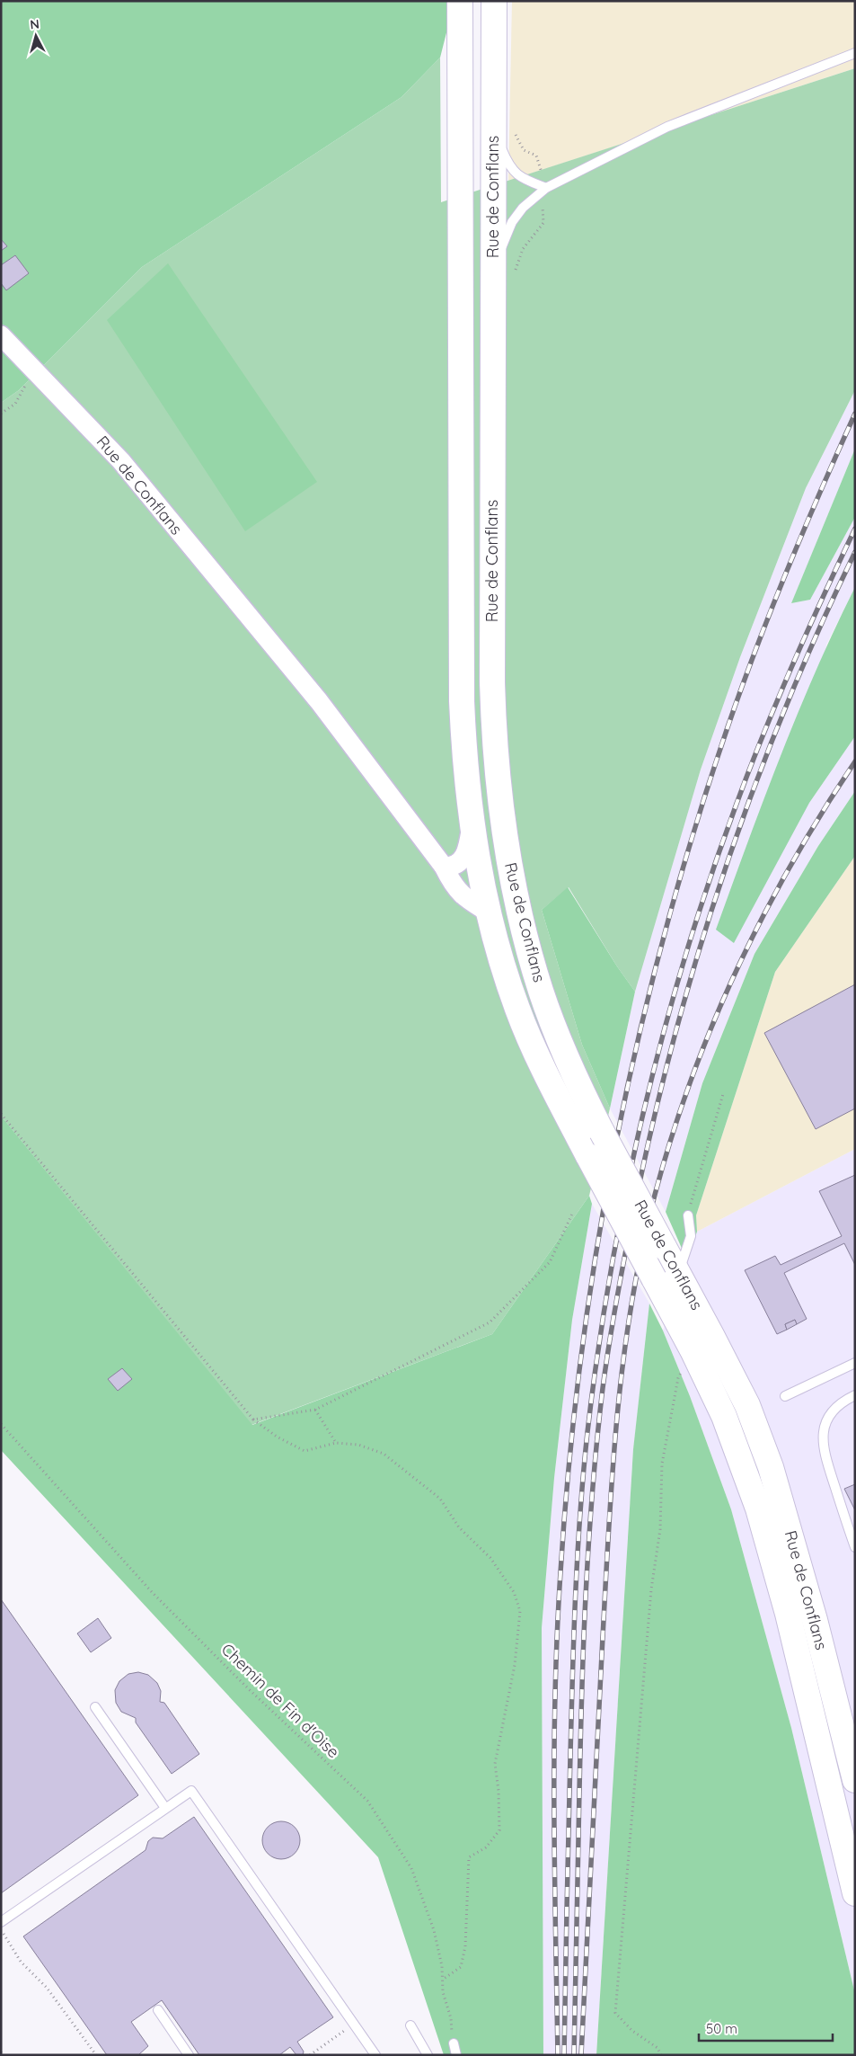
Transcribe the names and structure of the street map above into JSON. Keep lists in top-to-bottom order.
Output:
{
  "streets": {
    "main road": ["Rue de Conflans"],
    "path": ["Chemin de Fin d'Oise"]
  },
  "scale_bar": "50 m",
  "north": "top"
}
